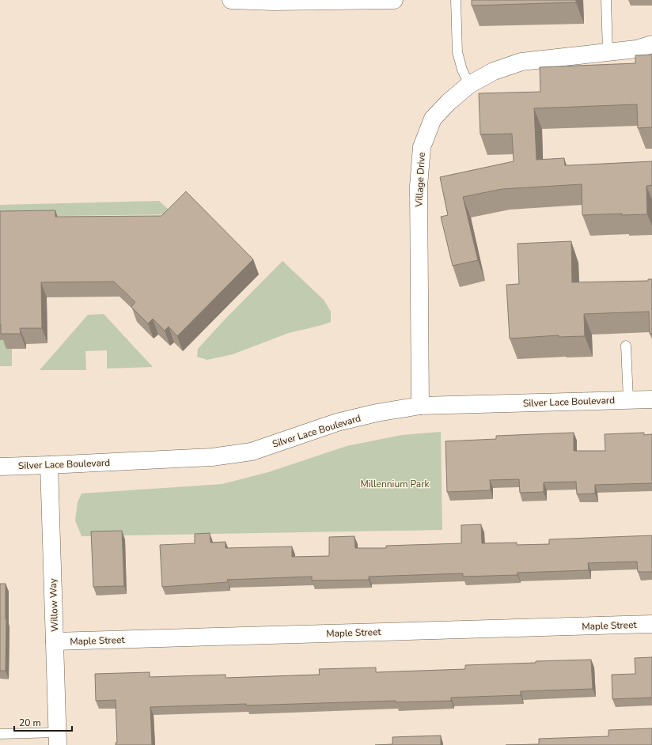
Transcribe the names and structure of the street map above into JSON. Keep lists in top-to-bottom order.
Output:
{
  "streets": {
    "street": [
      "Village Drive",
      "Silver Lace Boulevard",
      "Willow Way",
      "Maple Street"
    ]
  },
  "crossings": [
    ["Village Drive", "Silver Lace Boulevard"],
    ["Silver Lace Boulevard", "Willow Way"],
    ["Willow Way", "Maple Street"]
  ],
  "parks": ["Millennium Park"],
  "scale_bar": "20 m"
}
